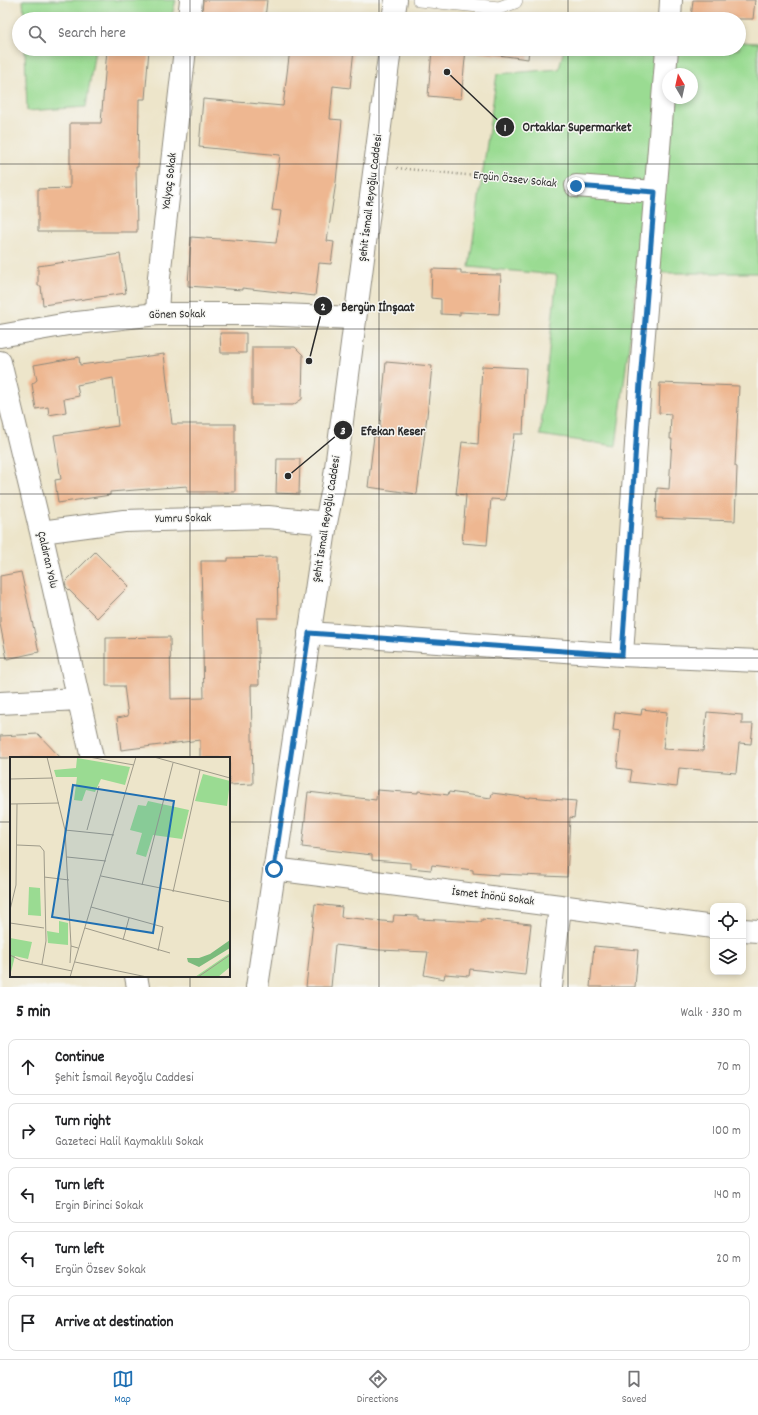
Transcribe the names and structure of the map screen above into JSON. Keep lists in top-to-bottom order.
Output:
{
  "streets": {
    "street": [
      "Yalyaç Sokak",
      "Şehit İsmail Reyoğlu Caddesi",
      "Gönen Sokak",
      "Yumru Sokak",
      "Çaldıran Yolu",
      "İsmet İnönü Sokak"
    ],
    "path": ["Ergün Özsev Sokak"]
  },
  "crossings": [
    ["Ergün Özsev Sokak", "Şehit İsmail Reyoğlu Caddesi"],
    ["Yalyaç Sokak", "Gönen Sokak"],
    ["Şehit İsmail Reyoğlu Caddesi", "Gönen Sokak"],
    ["Şehit İsmail Reyoğlu Caddesi", "Yumru Sokak"],
    ["Şehit İsmail Reyoğlu Caddesi", "İsmet İnönü Sokak"],
    ["Yumru Sokak", "Çaldıran Yolu"]
  ],
  "places": ["Ortaklar Supermarket", "Bergün Iİnşaat", "Efekan Keser"],
  "north": "top",
  "page": {
    "search": "Search here",
    "heading": ["5 min", "Walk · 330 m"],
    "list": [
      ["Continue", "Şehit İsmail Reyoğlu Caddesi", "70 m"],
      ["Turn right", "Gazeteci Halil Kaymaklılı Sokak", "100 m"],
      ["Turn left", "Ergin Birinci Sokak", "140 m"],
      ["Turn left", "Ergün Özsev Sokak", "20 m"],
      "Arrive at destination"
    ],
    "nav": ["Map", "Directions", "Saved"]
  }
}
